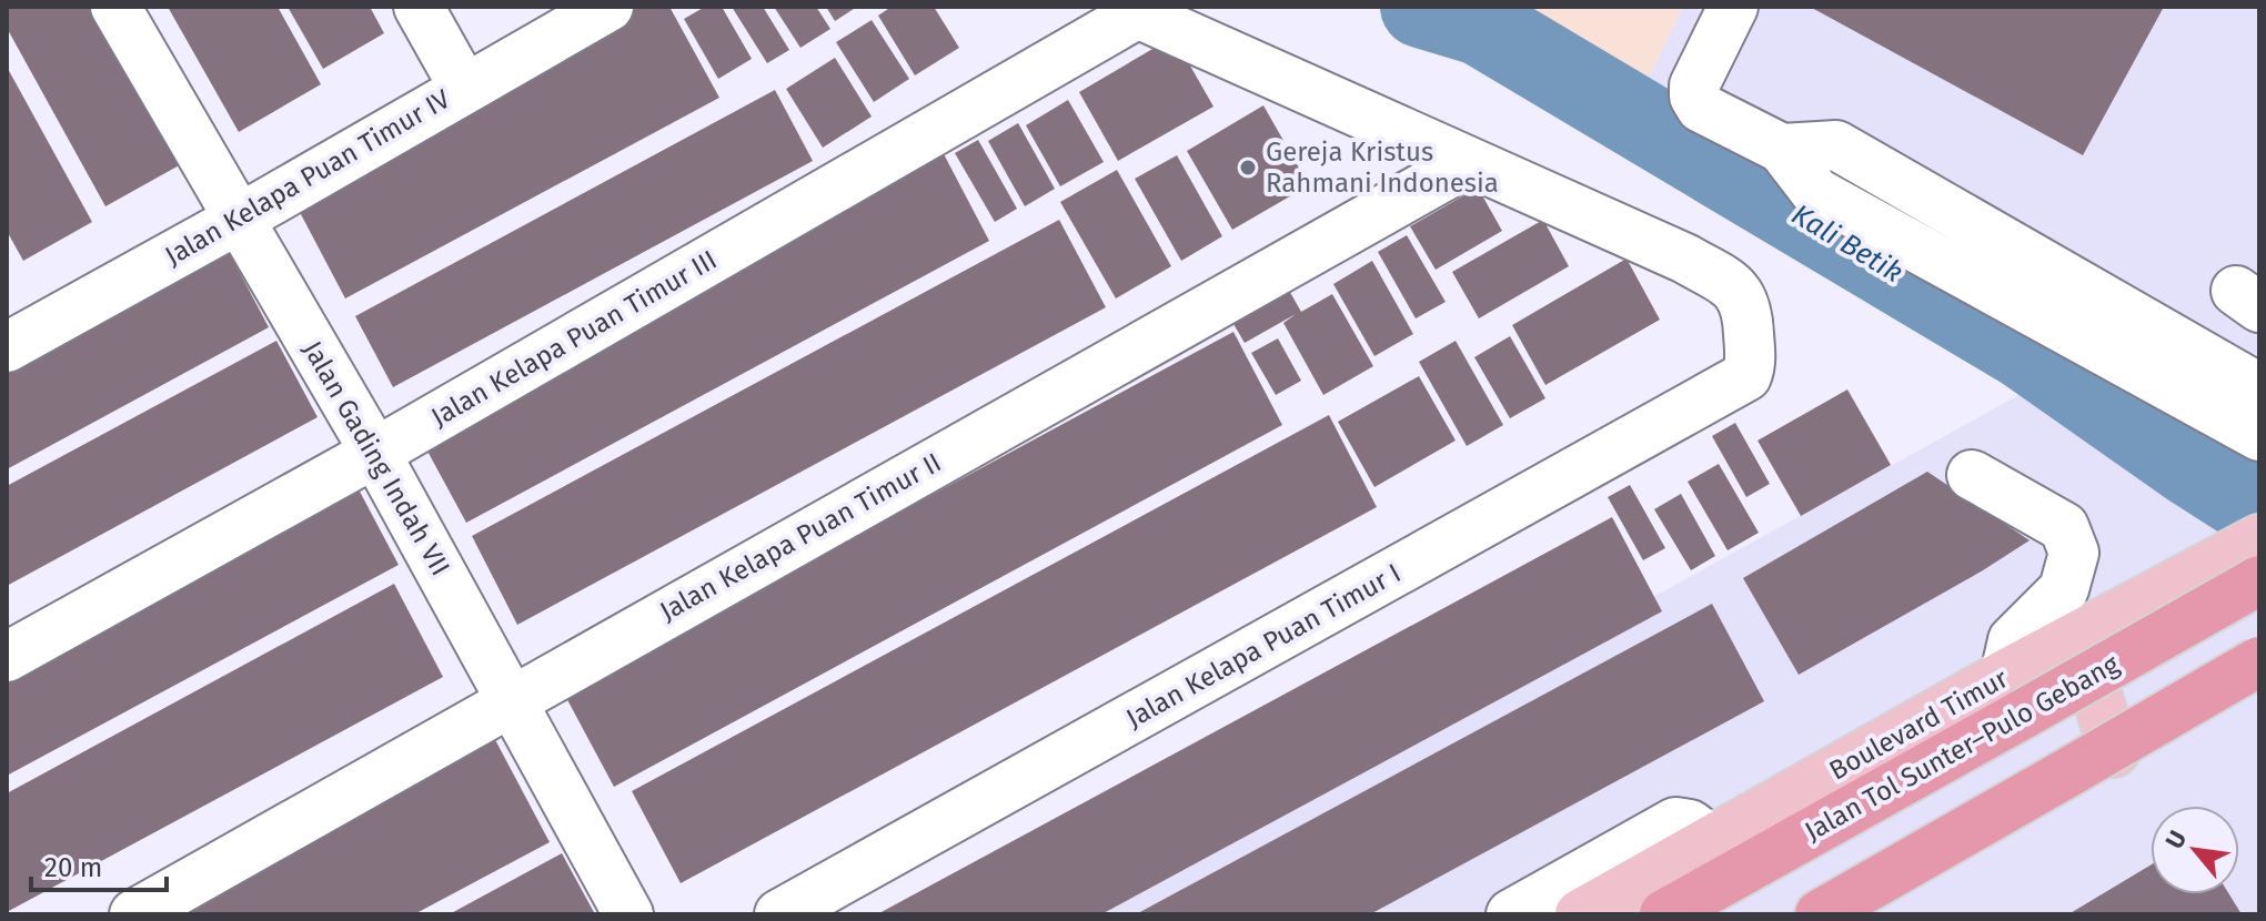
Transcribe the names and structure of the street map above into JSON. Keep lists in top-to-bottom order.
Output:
{
  "streets": {
    "highway": ["Jalan Tol Sunter–Pulo Gebang"],
    "main road": ["Boulevard Timur"],
    "street": [
      "Jalan Kelapa Puan Timur IV",
      "Jalan Kelapa Puan Timur III",
      "Jalan Gading Indah VII",
      "Jalan Kelapa Puan Timur II",
      "Jalan Kelapa Puan Timur I"
    ]
  },
  "crossings": [
    ["Jalan Kelapa Puan Timur IV", "Jalan Gading Indah VII"],
    ["Jalan Kelapa Puan Timur III", "Jalan Gading Indah VII"],
    ["Jalan Gading Indah VII", "Jalan Kelapa Puan Timur II"],
    ["Jalan Kelapa Puan Timur II", "Jalan Kelapa Puan Timur I"],
    ["Boulevard Timur", "Jalan Tol Sunter–Pulo Gebang"]
  ],
  "water": ["Kali Betik"],
  "places": ["Gereja Kristus Rahmani Indonesia"],
  "scale_bar": "20 m",
  "north": "top left"
}
